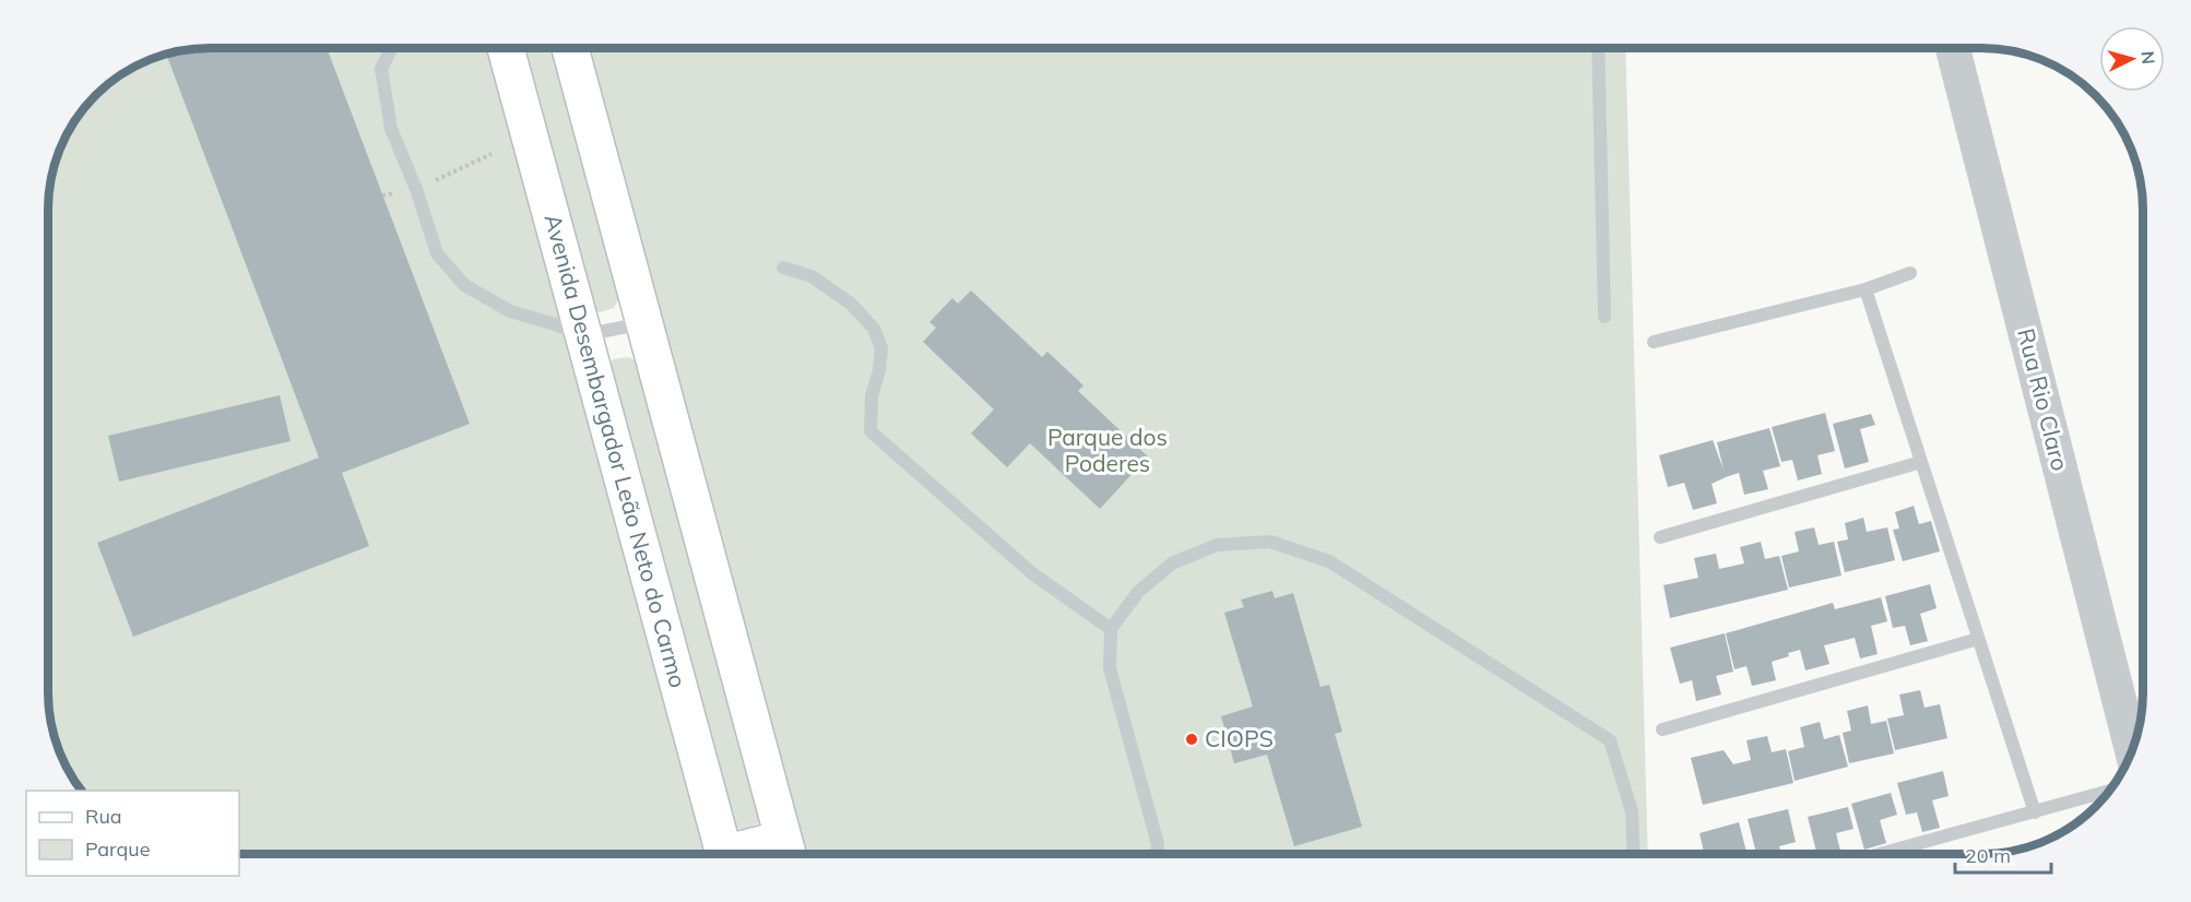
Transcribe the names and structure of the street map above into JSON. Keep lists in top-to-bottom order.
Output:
{
  "streets": {
    "main road": ["Avenida Desembargador Leão Neto do Carmo"],
    "street": ["Rua Rio Claro"]
  },
  "parks": ["Parque dos Poderes"],
  "places": ["CIOPS"],
  "legend": ["Rua", "Parque"],
  "scale_bar": "20 m",
  "north": "right"
}
